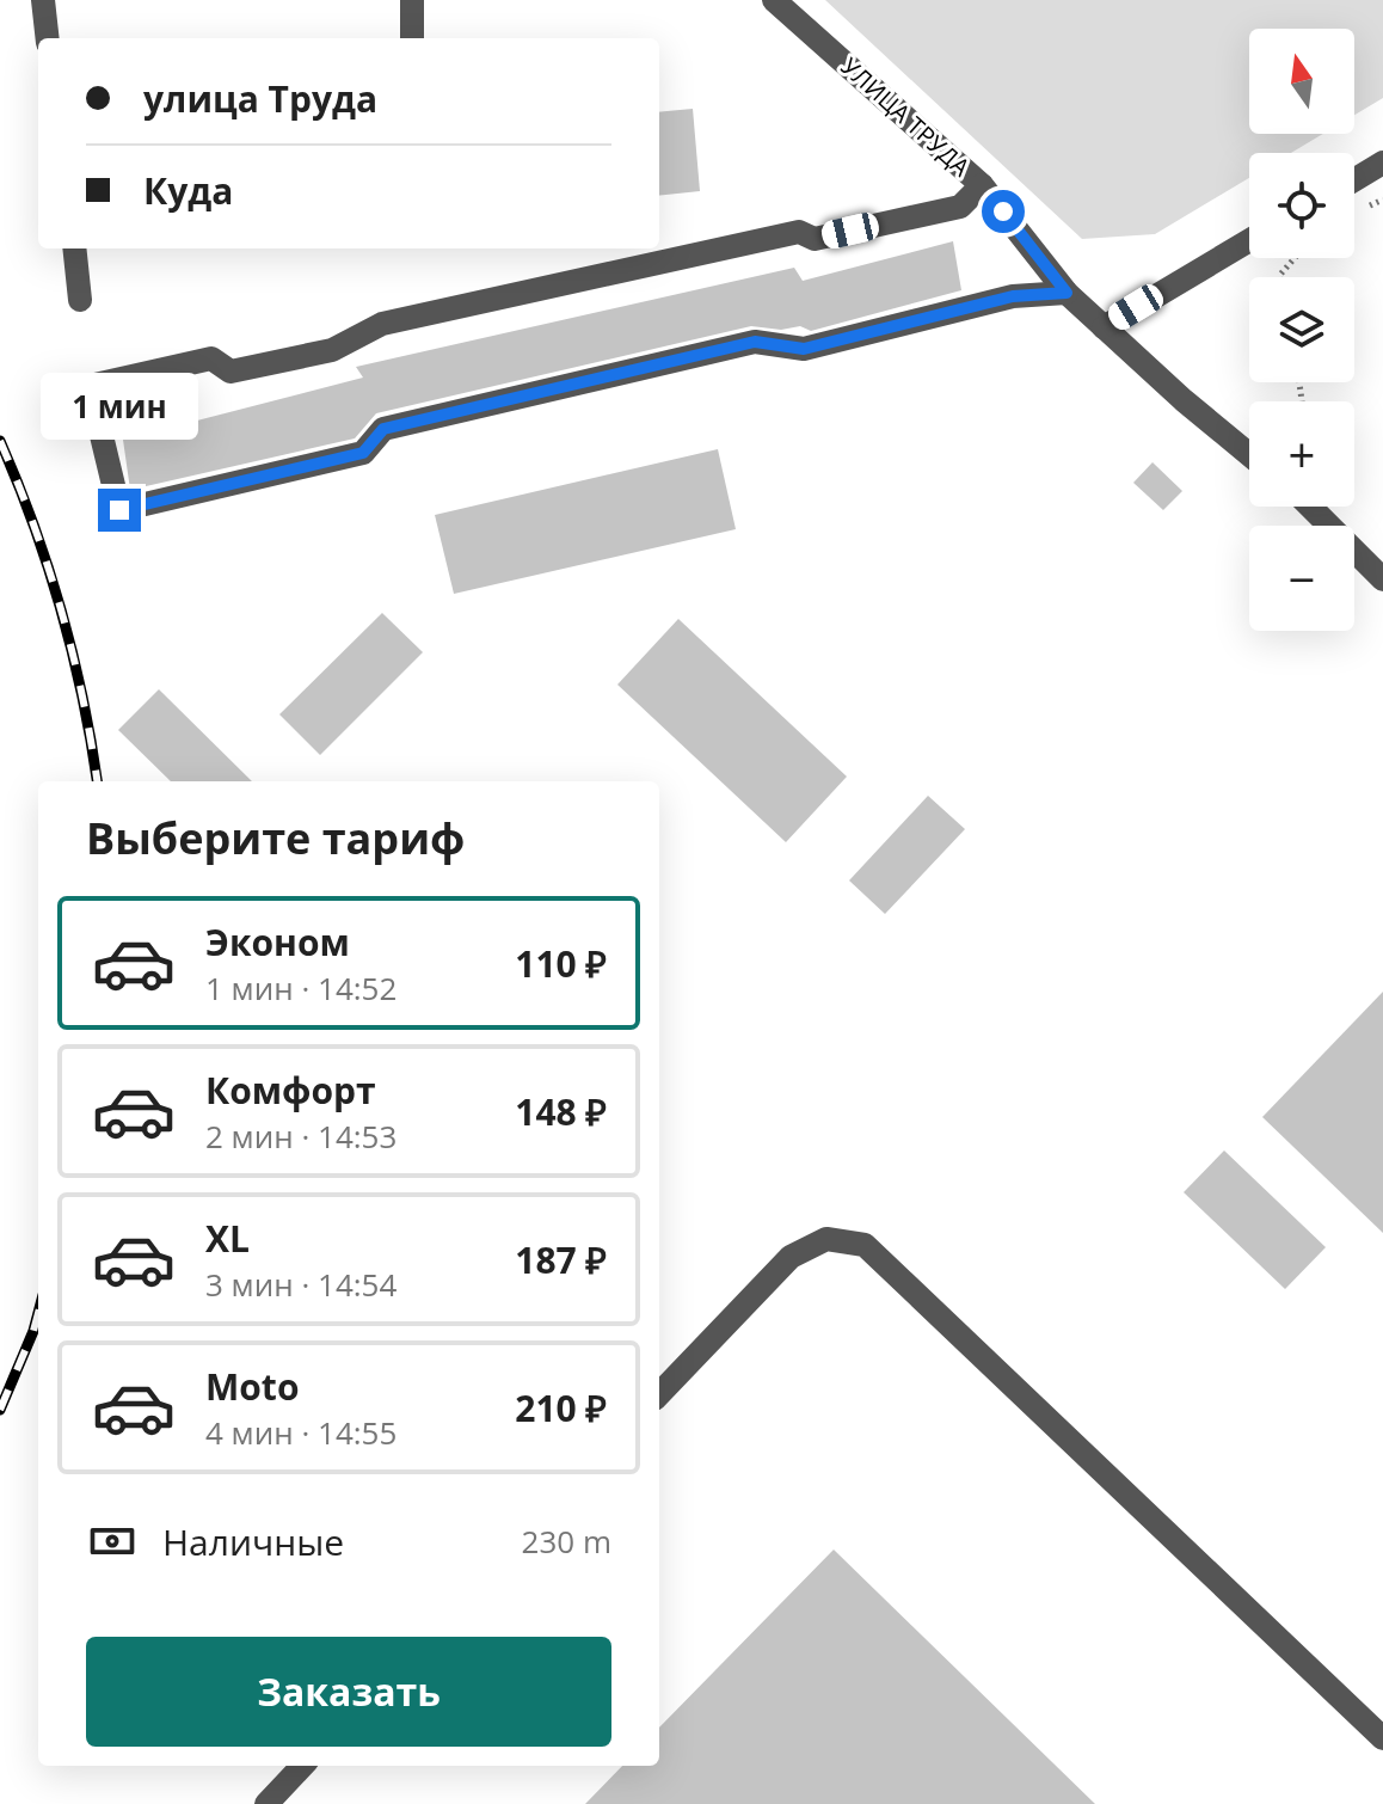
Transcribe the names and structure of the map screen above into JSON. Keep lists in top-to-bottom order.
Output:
{
  "streets": {
    "street": ["УЛИЦА ТРУДА"]
  },
  "north": "top",
  "page": {
    "map_buttons": ["+", "−"],
    "banner": ["улица Труда", "Куда"],
    "bubble": "1 мин",
    "heading": "Выберите тариф",
    "list": [
      {
        "name": "Эконом",
        "note": "1 мин · 14:52",
        "value": "110 ₽"
      },
      {
        "name": "Комфорт",
        "note": "2 мин · 14:53",
        "value": "148 ₽"
      },
      {
        "name": "XL",
        "note": "3 мин · 14:54",
        "value": "187 ₽"
      },
      {
        "name": "Moto",
        "note": "4 мин · 14:55",
        "value": "210 ₽"
      }
    ],
    "pay": ["Наличные", "230 m"],
    "buttons": "Заказать"
  }
}
